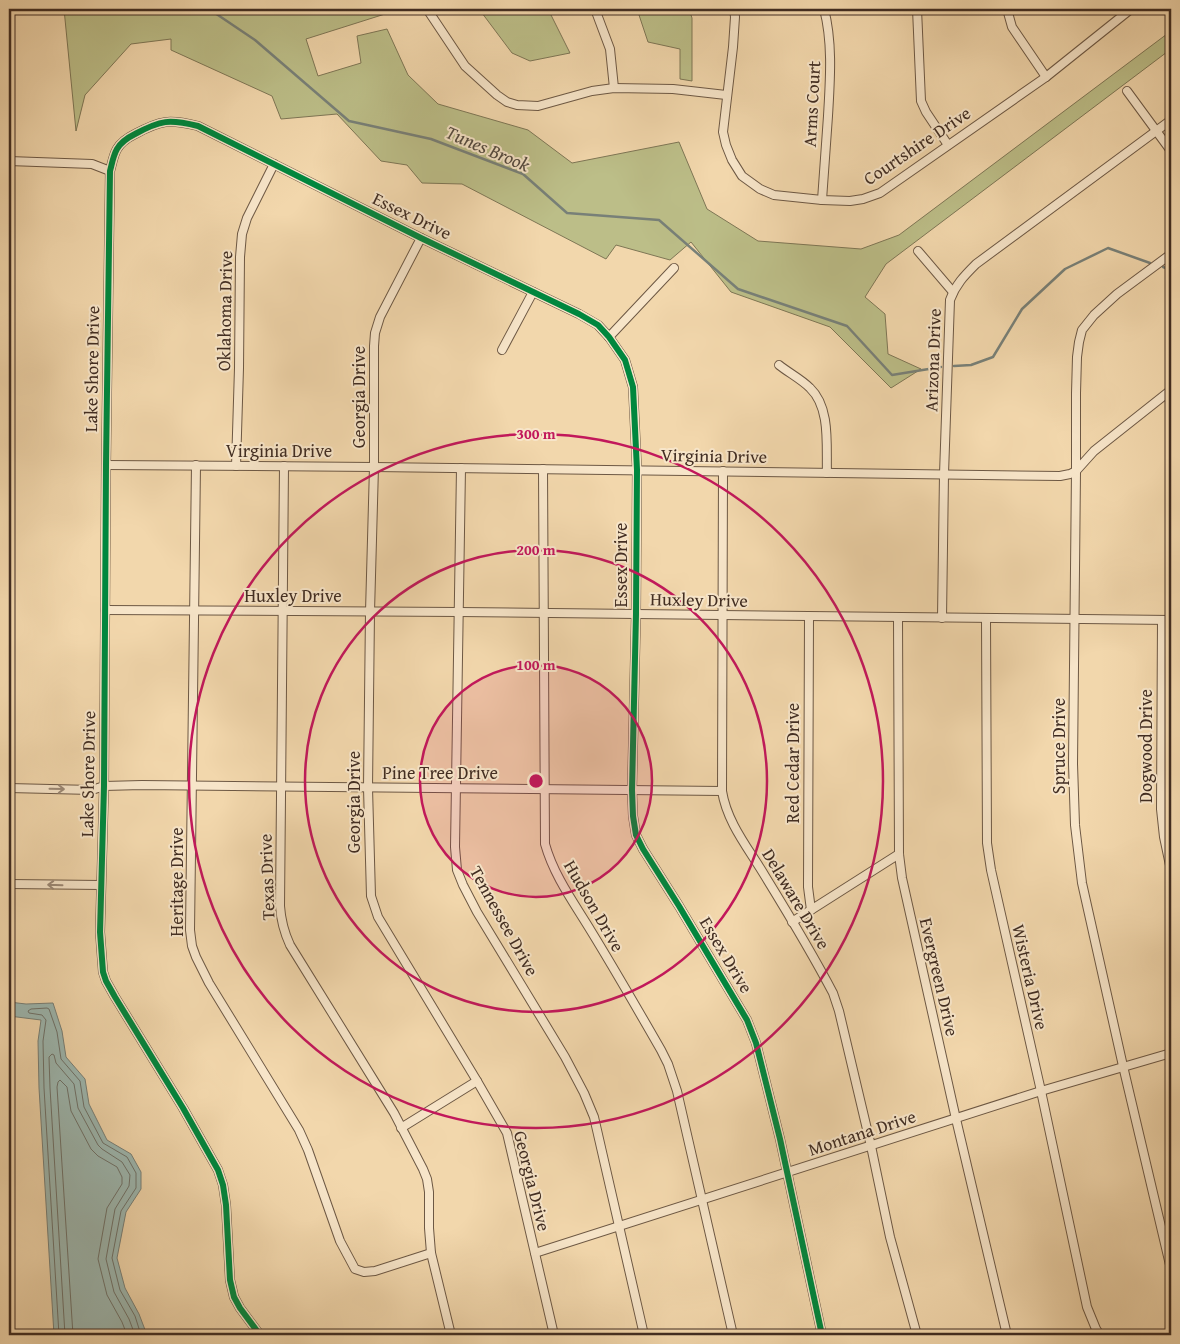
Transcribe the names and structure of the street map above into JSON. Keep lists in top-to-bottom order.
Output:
{
  "streets": {
    "street": [
      "Arms Court",
      "Courtshire Drive",
      "Essex Drive",
      "Oklahoma Drive",
      "Arizona Drive",
      "Lake Shore Drive",
      "Georgia Drive",
      "Virginia Drive",
      "Huxley Drive",
      "Spruce Drive",
      "Dogwood Drive",
      "Red Cedar Drive",
      "Pine Tree Drive",
      "Texas Drive",
      "Heritage Drive",
      "Delaware Drive",
      "Hudson Drive",
      "Tennessee Drive",
      "Evergreen Drive",
      "Wisteria Drive",
      "Montana Drive"
    ]
  },
  "crossings": [
    ["Arms Court", "Courtshire Drive"],
    ["Essex Drive", "Oklahoma Drive"],
    ["Essex Drive", "Lake Shore Drive"],
    ["Essex Drive", "Georgia Drive"],
    ["Essex Drive", "Virginia Drive"],
    ["Essex Drive", "Huxley Drive"],
    ["Essex Drive", "Pine Tree Drive"],
    ["Essex Drive", "Montana Drive"],
    ["Oklahoma Drive", "Virginia Drive"],
    ["Arizona Drive", "Virginia Drive"],
    ["Arizona Drive", "Huxley Drive"],
    ["Lake Shore Drive", "Virginia Drive"],
    ["Lake Shore Drive", "Huxley Drive"],
    ["Lake Shore Drive", "Pine Tree Drive"],
    ["Georgia Drive", "Virginia Drive"],
    ["Georgia Drive", "Huxley Drive"],
    ["Georgia Drive", "Pine Tree Drive"],
    ["Georgia Drive", "Montana Drive"],
    ["Virginia Drive", "Spruce Drive"],
    ["Virginia Drive", "Texas Drive"],
    ["Virginia Drive", "Heritage Drive"],
    ["Virginia Drive", "Delaware Drive"],
    ["Virginia Drive", "Hudson Drive"],
    ["Virginia Drive", "Tennessee Drive"],
    ["Huxley Drive", "Spruce Drive"],
    ["Huxley Drive", "Dogwood Drive"],
    ["Huxley Drive", "Red Cedar Drive"],
    ["Huxley Drive", "Texas Drive"],
    ["Huxley Drive", "Heritage Drive"],
    ["Huxley Drive", "Delaware Drive"],
    ["Huxley Drive", "Hudson Drive"],
    ["Huxley Drive", "Tennessee Drive"],
    ["Huxley Drive", "Evergreen Drive"],
    ["Huxley Drive", "Wisteria Drive"],
    ["Spruce Drive", "Montana Drive"],
    ["Pine Tree Drive", "Texas Drive"],
    ["Pine Tree Drive", "Heritage Drive"],
    ["Pine Tree Drive", "Delaware Drive"],
    ["Pine Tree Drive", "Hudson Drive"],
    ["Pine Tree Drive", "Tennessee Drive"],
    ["Texas Drive", "Heritage Drive"],
    ["Delaware Drive", "Montana Drive"],
    ["Hudson Drive", "Montana Drive"],
    ["Tennessee Drive", "Montana Drive"],
    ["Evergreen Drive", "Montana Drive"],
    ["Wisteria Drive", "Montana Drive"]
  ],
  "water": ["Tunes Brook"],
  "rings": ["300 m", "200 m", "100 m"]
}
